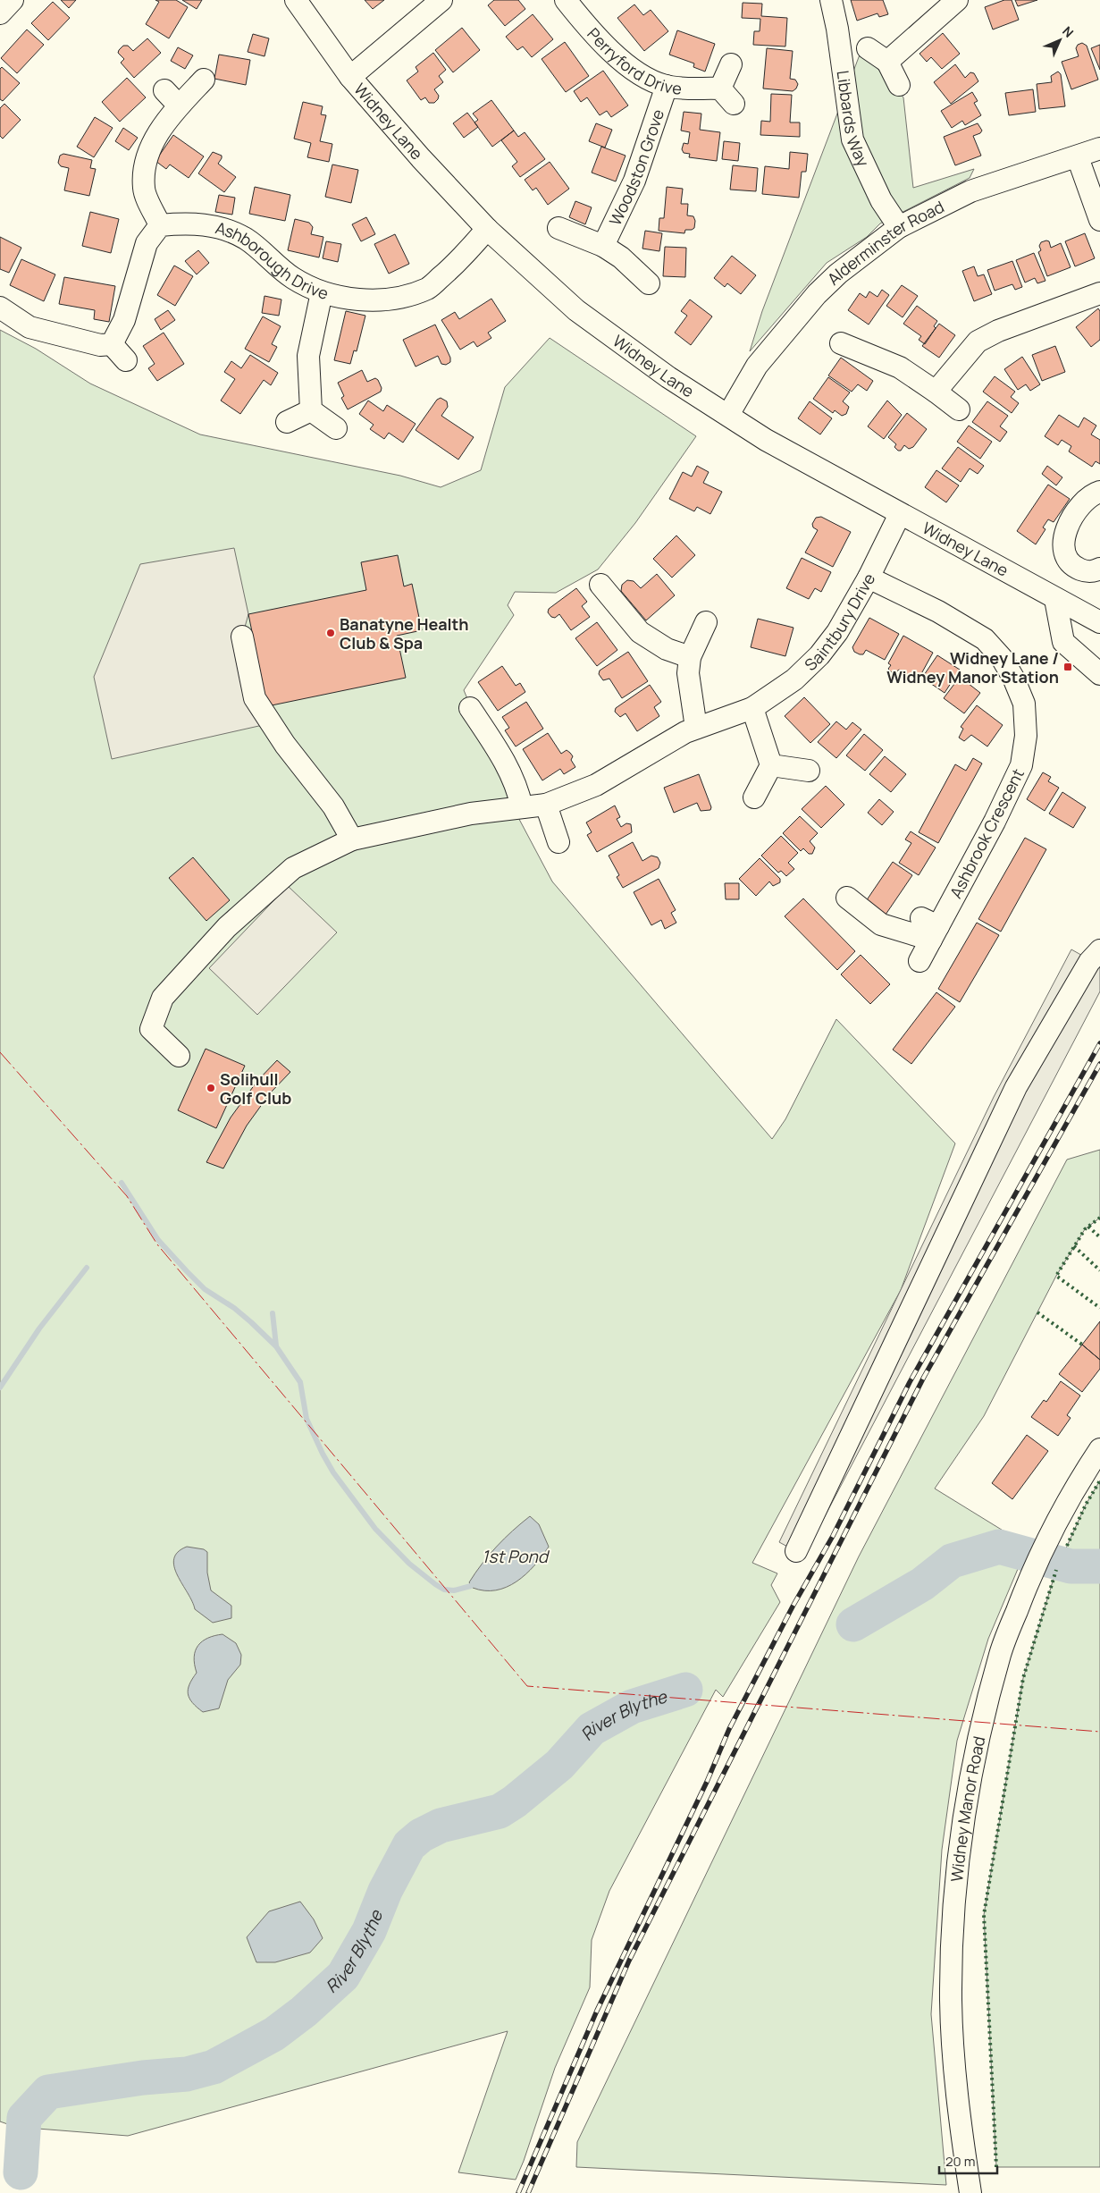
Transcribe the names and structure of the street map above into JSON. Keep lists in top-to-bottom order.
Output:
{
  "streets": {
    "street": [
      "Perryford Drive",
      "Libbards Way",
      "Widney Lane",
      "Woodston Grove",
      "Alderminster Road",
      "Ashborough Drive",
      "Saintbury Drive",
      "Ashbrook Crescent",
      "Widney Manor Road"
    ]
  },
  "crossings": [
    ["Perryford Drive", "Woodston Grove"],
    ["Libbards Way", "Alderminster Road"],
    ["Widney Lane", "Alderminster Road"],
    ["Widney Lane", "Ashborough Drive"],
    ["Widney Lane", "Saintbury Drive"],
    ["Saintbury Drive", "Ashbrook Crescent"]
  ],
  "water": ["1st Pond", "River Blythe"],
  "places": {
    "other": ["Banatyne Health Club & Spa", "Solihull Golf Club"],
    "transit": ["Widney Lane / Widney Manor Station"]
  },
  "scale_bar": "20 m",
  "north": "top right"
}
